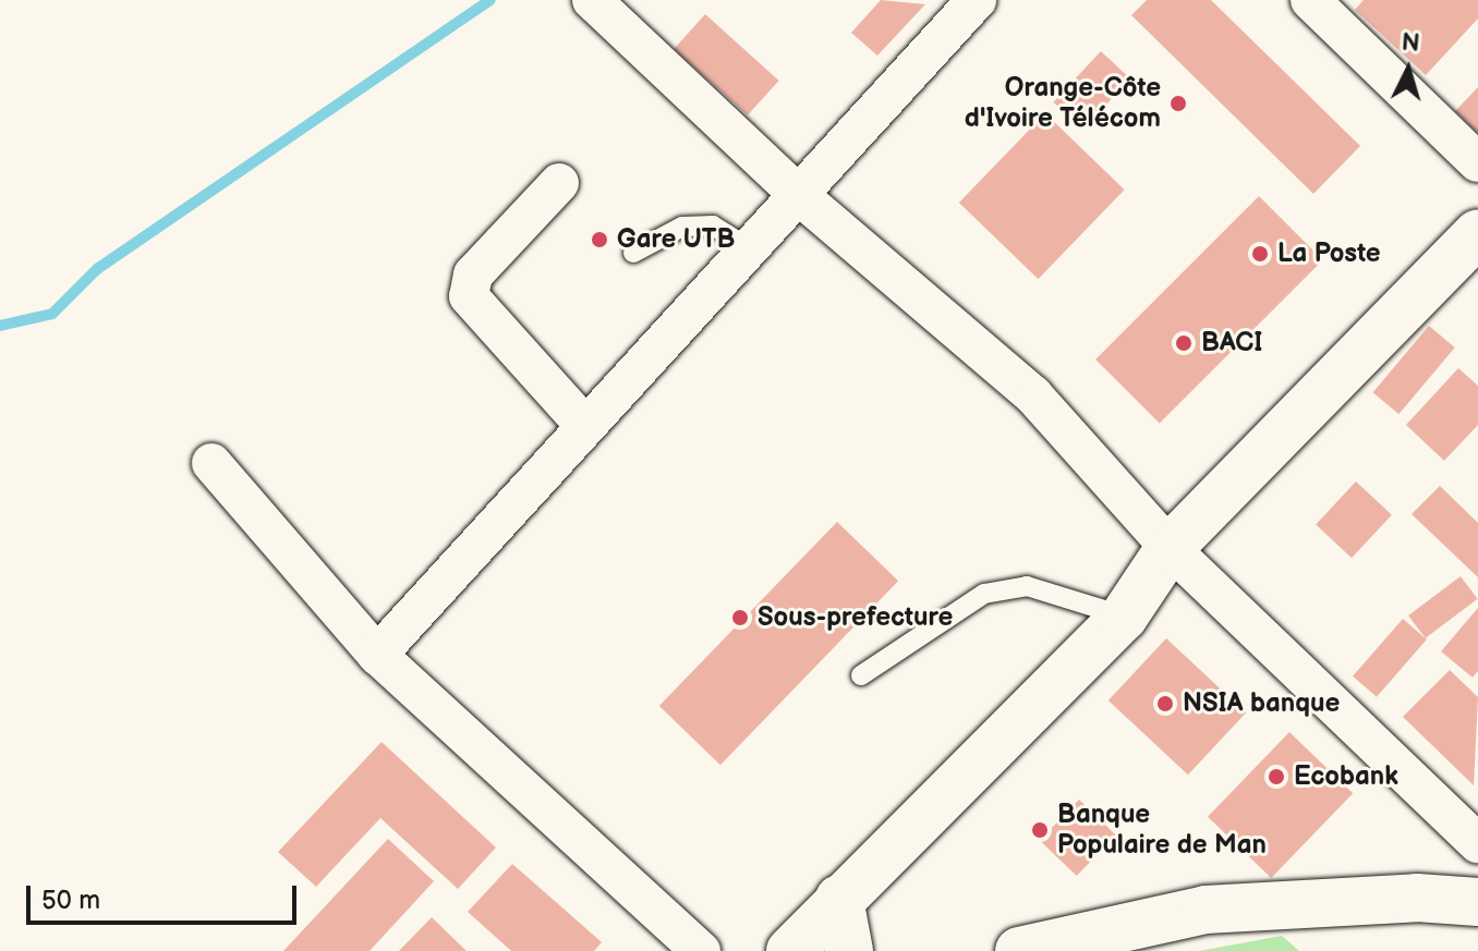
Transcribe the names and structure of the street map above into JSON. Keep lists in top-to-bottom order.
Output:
{
  "places": [
    "Orange-Côte d'Ivoire Télécom",
    "Gare UTB",
    "La Poste",
    "BACI",
    "Sous-prefecture",
    "NSIA banque",
    "Ecobank",
    "Banque Populaire de Man"
  ],
  "scale_bar": "50 m",
  "north": "top"
}
